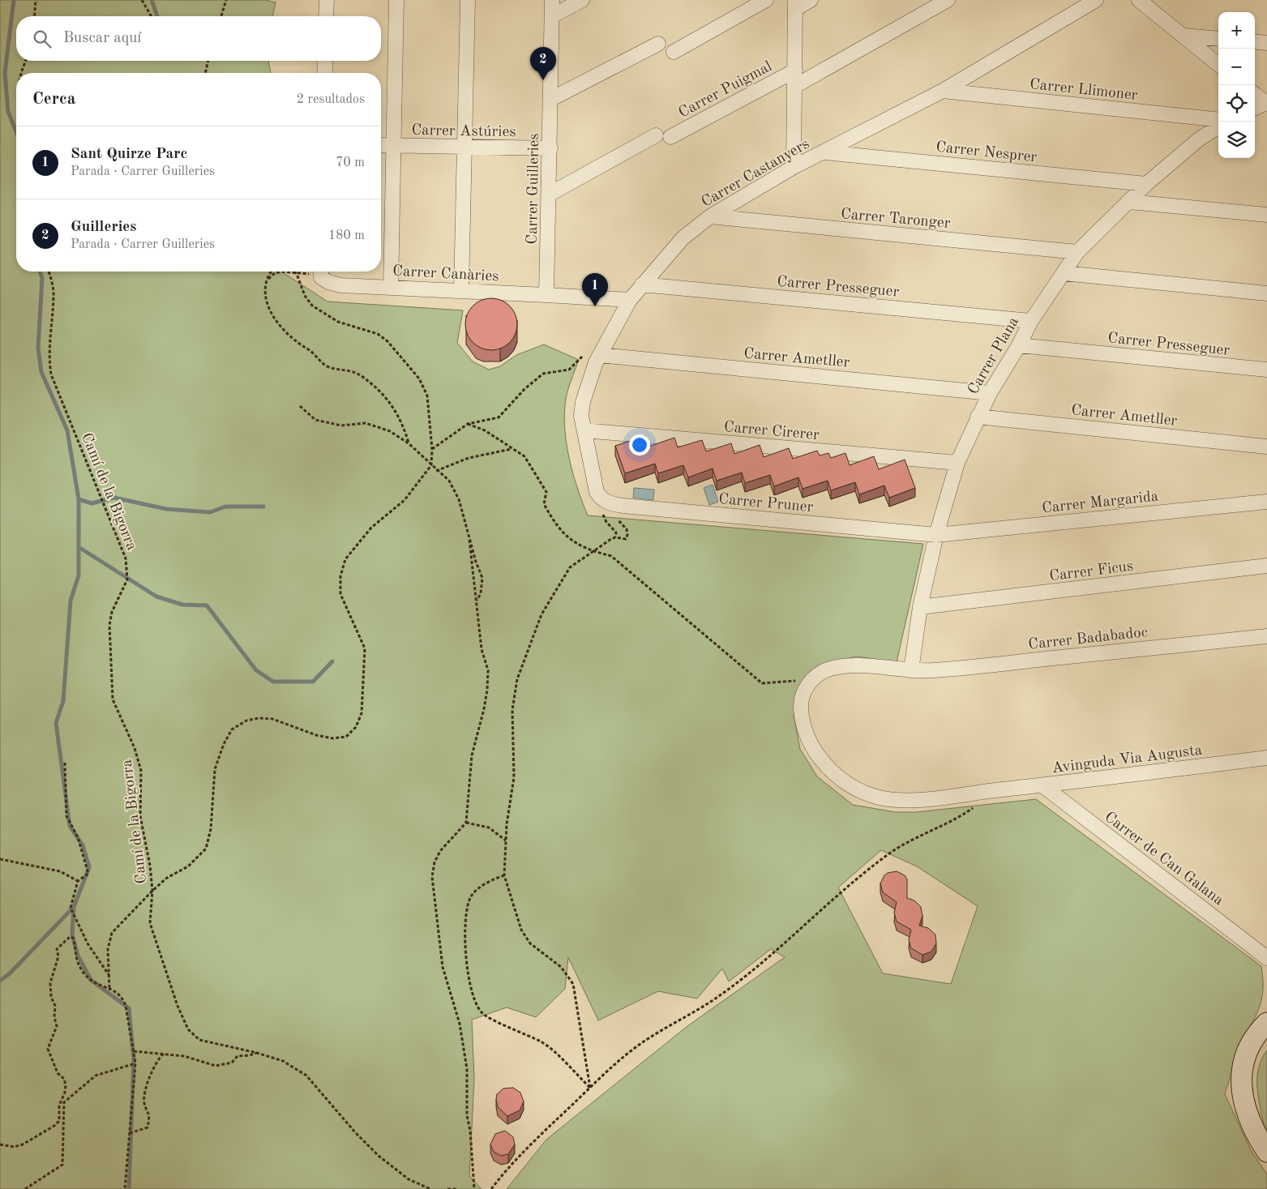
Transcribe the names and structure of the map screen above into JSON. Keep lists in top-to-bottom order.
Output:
{
  "streets": {
    "street": [
      "Carrer Puigmal",
      "Carrer Llimoner",
      "Carrer Astúries",
      "Carrer Nesprer",
      "Carrer Castanyers",
      "Carrer Guilleries",
      "Carrer Taronger",
      "Carrer Canàries",
      "Carrer Presseguer",
      "Carrer Plana",
      "Carrer Ametller",
      "Carrer Cirerer",
      "Carrer Margarida",
      "Carrer Pruner",
      "Carrer Ficus",
      "Carrer Badabadoc",
      "Avinguda Via Augusta",
      "Carrer de Can Galana"
    ],
    "path": ["Camí de la Bigorra"]
  },
  "crossings": [
    ["Carrer Llimoner", "Carrer Castanyers"],
    ["Carrer Astúries", "Carrer Guilleries"],
    ["Carrer Nesprer", "Carrer Castanyers"],
    ["Carrer Nesprer", "Carrer Plana"],
    ["Carrer Castanyers", "Carrer Taronger"],
    ["Carrer Castanyers", "Carrer Presseguer"],
    ["Carrer Castanyers", "Carrer Ametller"],
    ["Carrer Castanyers", "Carrer Cirerer"],
    ["Carrer Castanyers", "Carrer Pruner"],
    ["Carrer Guilleries", "Carrer Canàries"],
    ["Carrer Taronger", "Carrer Plana"],
    ["Carrer Presseguer", "Carrer Plana"],
    ["Carrer Plana", "Carrer Ametller"],
    ["Carrer Plana", "Carrer Cirerer"],
    ["Carrer Plana", "Carrer Margarida"],
    ["Carrer Plana", "Carrer Pruner"],
    ["Carrer Plana", "Carrer Ficus"],
    ["Carrer Plana", "Carrer Badabadoc"],
    ["Carrer Margarida", "Carrer Pruner"],
    ["Carrer Badabadoc", "Avinguda Via Augusta"],
    ["Avinguda Via Augusta", "Carrer de Can Galana"]
  ],
  "page": {
    "map_buttons": ["+", "−"],
    "search": "Buscar aquí",
    "pins": ["2", "1"],
    "heading": ["Cerca", "2 resultados"],
    "list": [
      {
        "mark": "1",
        "name": "Sant Quirze Parc",
        "note": "Parada · Carrer Guilleries",
        "value": "70 m"
      },
      {
        "mark": "2",
        "name": "Guilleries",
        "note": "Parada · Carrer Guilleries",
        "value": "180 m"
      }
    ]
  }
}
